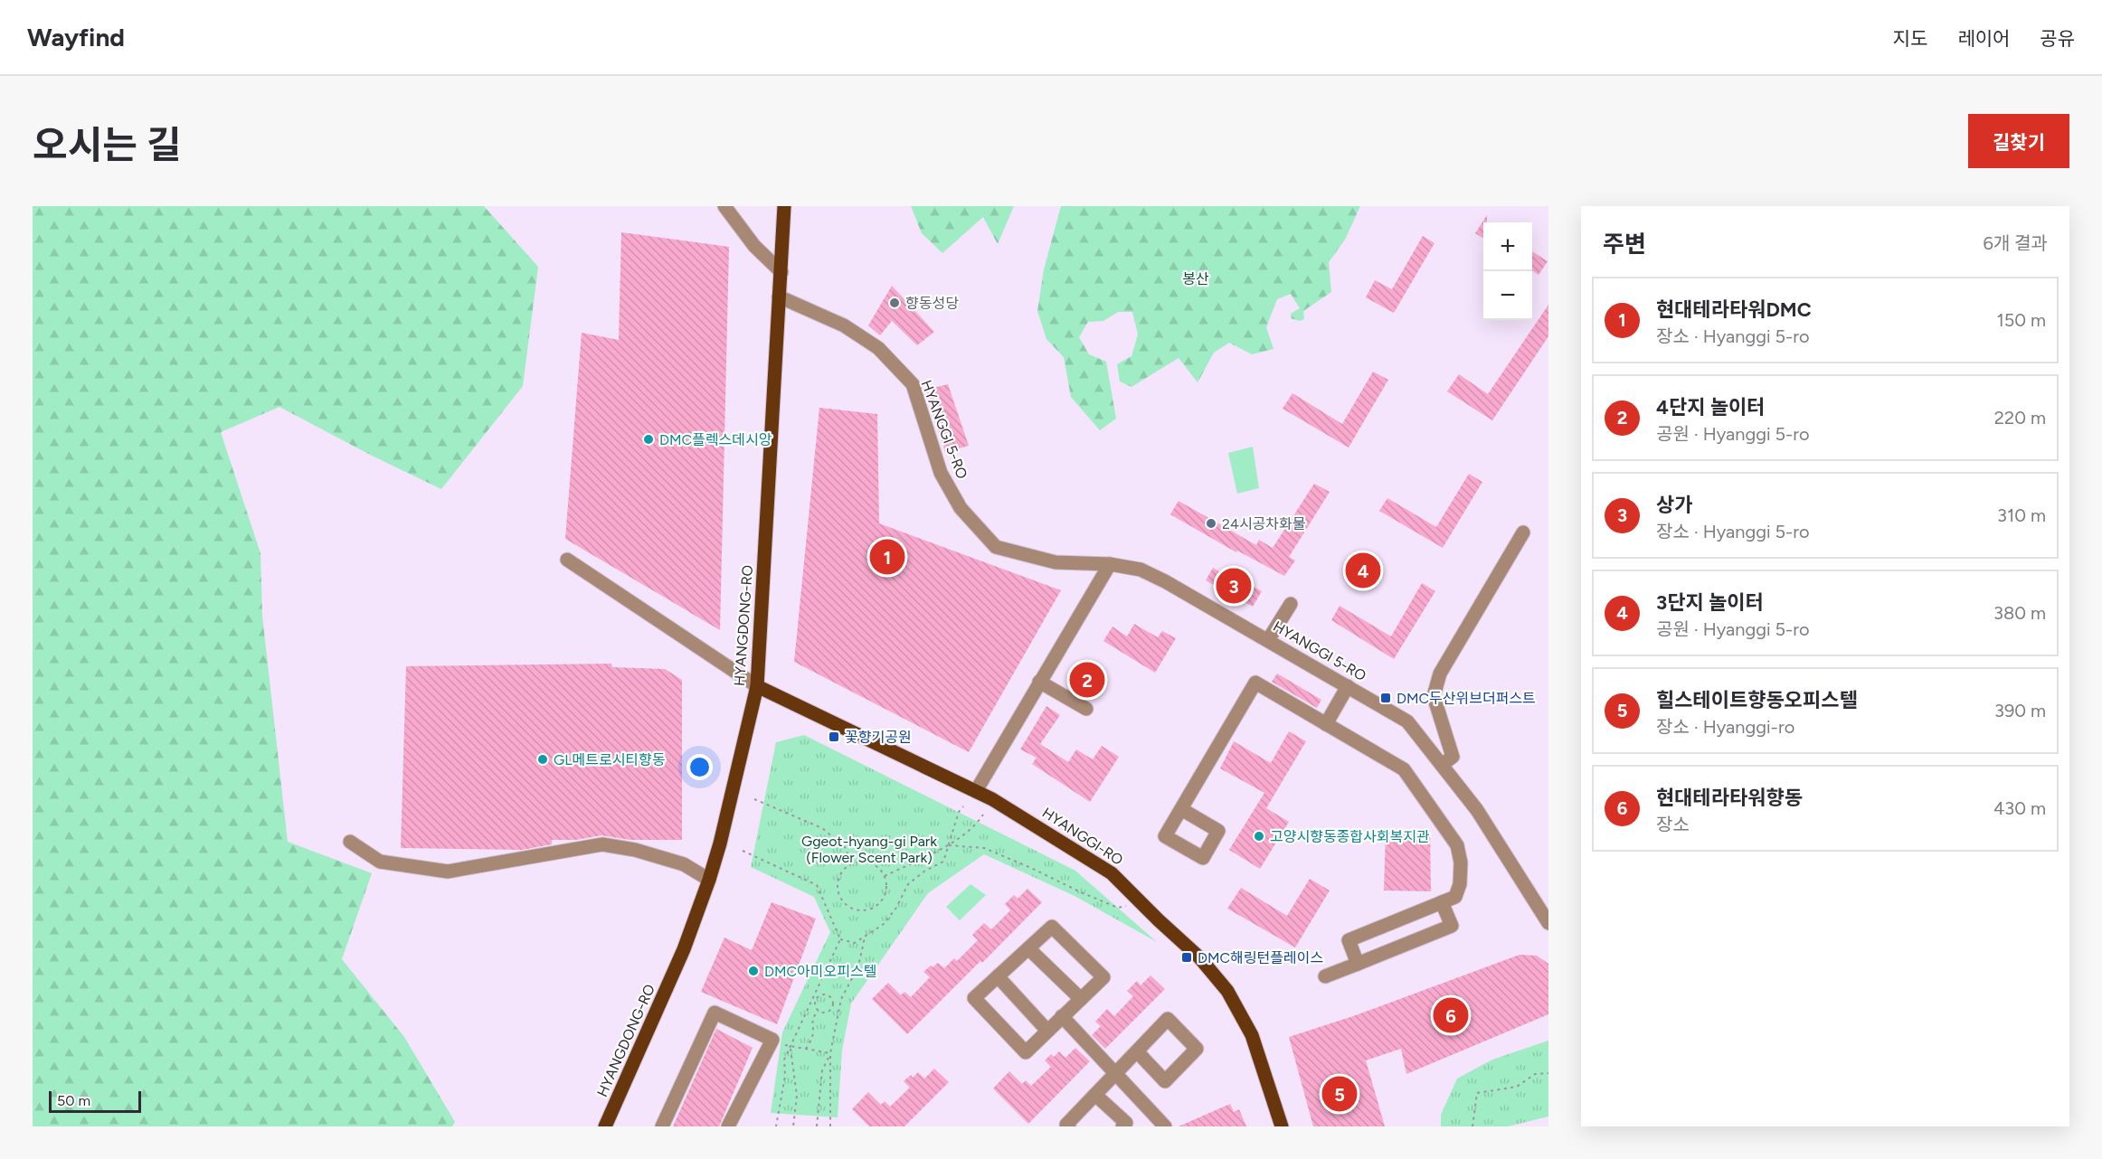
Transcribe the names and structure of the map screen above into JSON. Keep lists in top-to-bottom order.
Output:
{
  "streets": {
    "main road": ["HYANGDONG-RO", "HYANGGI-RO"],
    "street": ["HYANGGI 5-RO"]
  },
  "crossings": [
    ["HYANGGI 5-RO", "HYANGDONG-RO"],
    ["HYANGDONG-RO", "HYANGGI-RO"]
  ],
  "parks": ["봉산", "Ggeot-hyang-gi Park (Flower Scent Park)"],
  "places": {
    "other": [
      "향동성당",
      "DMC플렉스데시앙",
      "24시공차화물",
      "GL메트로시티향동",
      "고양시향동종합사회복지관",
      "DMC아미오피스텔"
    ],
    "transit": ["DMC두산위브더퍼스트", "꽃향기공원", "DMC해링턴플레이스"]
  },
  "scale_bar": "50 m",
  "page": {
    "header": "Wayfind",
    "nav": ["지도", "레이어", "공유"],
    "title": "오시는 길",
    "buttons": "길찾기",
    "heading": ["주변", "6개 결과"],
    "map_buttons": ["+", "−"],
    "list": [
      {
        "mark": "1",
        "name": "현대테라타워DMC",
        "note": "장소 · Hyanggi 5-ro",
        "value": "150 m"
      },
      {
        "mark": "2",
        "name": "4단지 놀이터",
        "note": "공원 · Hyanggi 5-ro",
        "value": "220 m"
      },
      {
        "mark": "3",
        "name": "상가",
        "note": "장소 · Hyanggi 5-ro",
        "value": "310 m"
      },
      {
        "mark": "4",
        "name": "3단지 놀이터",
        "note": "공원 · Hyanggi 5-ro",
        "value": "380 m"
      },
      {
        "mark": "5",
        "name": "힐스테이트향동오피스텔",
        "note": "장소 · Hyanggi-ro",
        "value": "390 m"
      },
      {
        "mark": "6",
        "name": "현대테라타워향동",
        "note": "장소",
        "value": "430 m"
      }
    ],
    "pins": [
      "1",
      "4",
      "3",
      "2",
      "6",
      "5"
    ],
    "scale": "50 m"
  }
}
